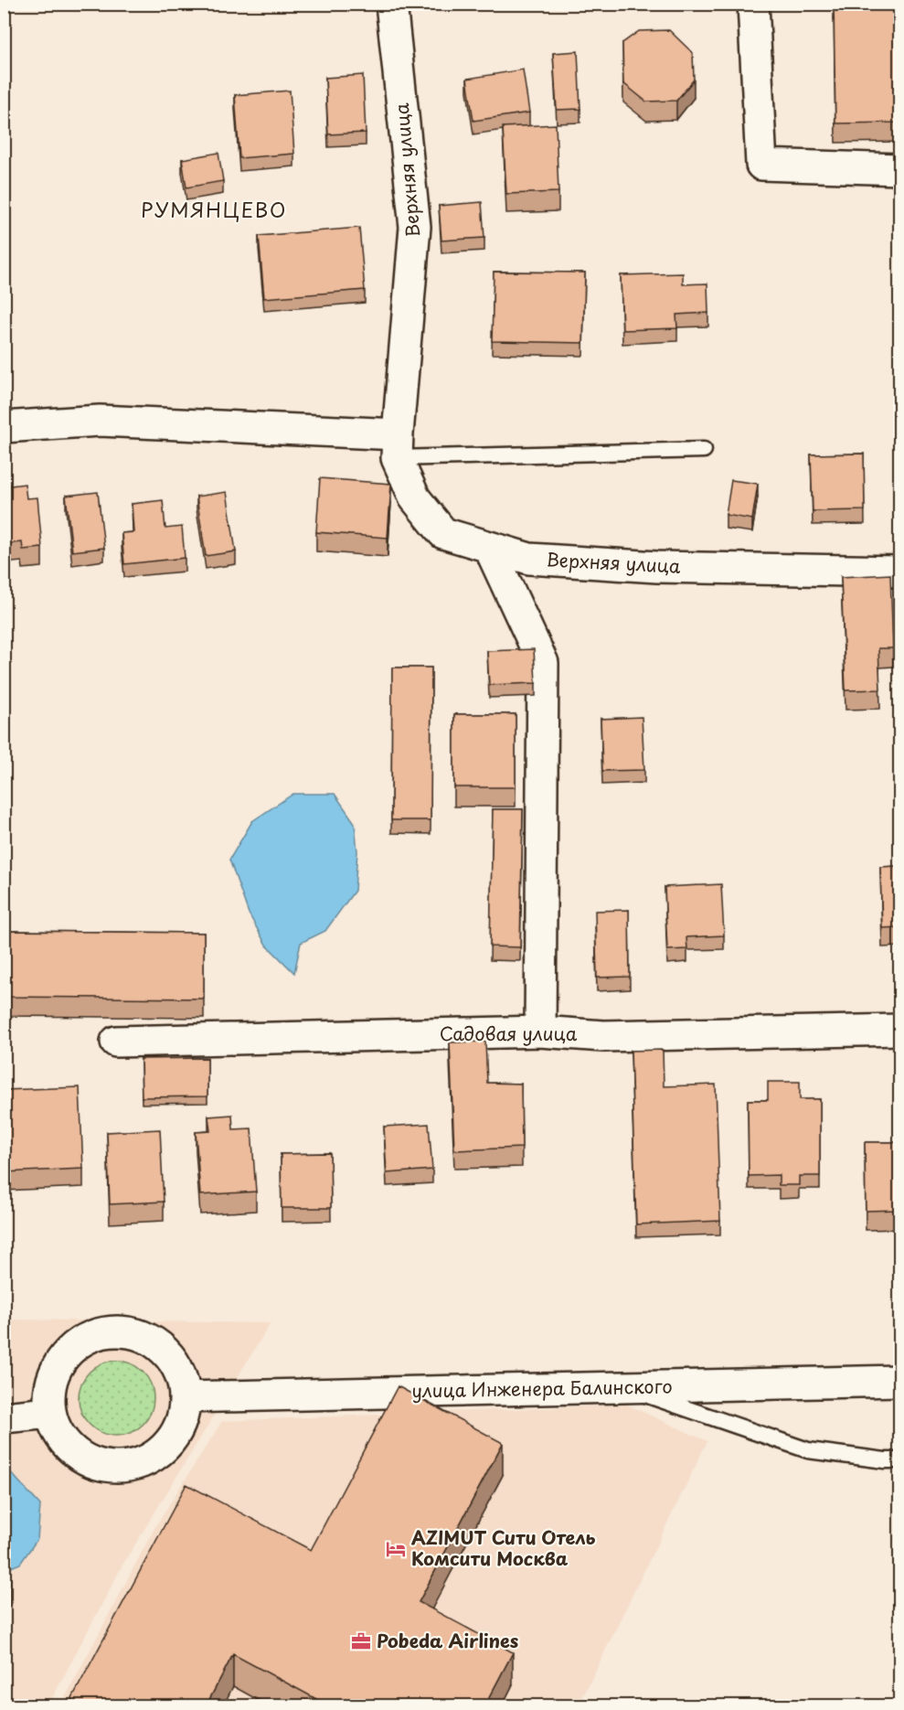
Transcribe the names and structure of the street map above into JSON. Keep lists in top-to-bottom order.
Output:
{
  "streets": {
    "street": ["Верхняя улица", "Садовая улица", "улица Инженера Балинского"]
  },
  "districts": ["РУМЯНЦЕВО"],
  "places": {
    "hotel": ["AZIMUT Сити Отель Комсити Москва"],
    "office": ["Pobeda Airlines"]
  }
}
